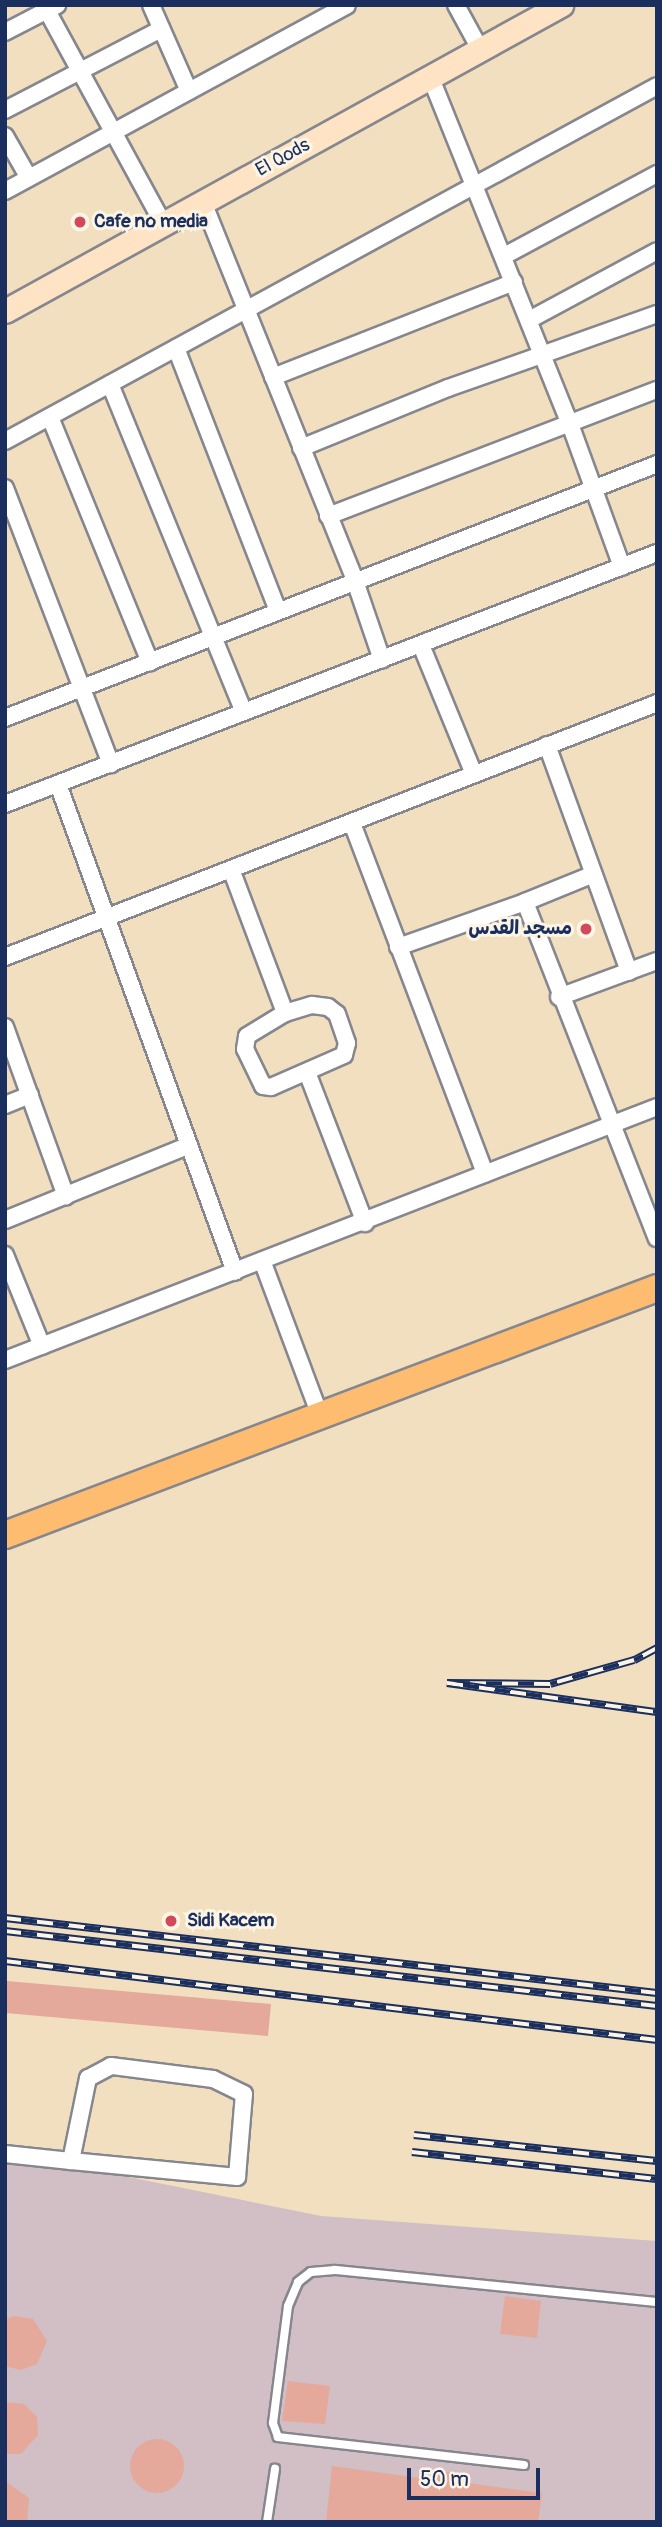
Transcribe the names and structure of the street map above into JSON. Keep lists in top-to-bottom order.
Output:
{
  "streets": {
    "street": ["El Qods"]
  },
  "places": ["Cafe no media", "مسجد القدس", "Sidi Kacem"],
  "scale_bar": "50 m"
}
